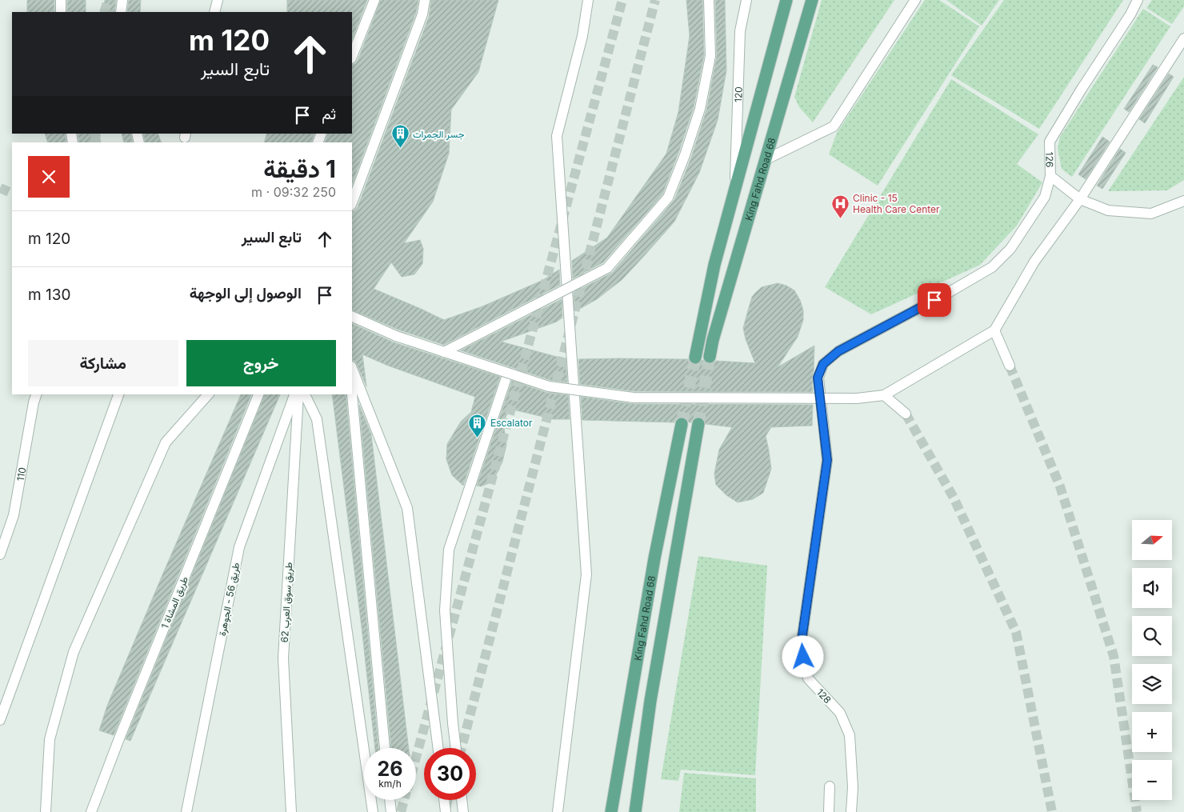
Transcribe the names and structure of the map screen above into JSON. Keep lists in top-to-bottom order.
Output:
{
  "streets": {
    "main road": ["King Fahd Road 68"],
    "street": [
      "120",
      "126",
      "110",
      "طريق 56 - الجوهرة",
      "طريق المشاة 1",
      "طريق سوق العرب 62",
      "128"
    ]
  },
  "crossings": [
    ["126", "128"]
  ],
  "places": {
    "building": ["جسر الجمرات", "Escalator"],
    "hospital": ["Clinic - 15 Health Care Center"]
  },
  "north": "right",
  "page": {
    "turn": ["120 m", "تابع السير"],
    "then": "ثم",
    "heading": ["1 دقيقة", "250 m · 09:32"],
    "list": [
      {
        "name": "تابع السير",
        "value": "120 m"
      },
      {
        "name": "الوصول إلى الوجهة",
        "value": "130 m"
      }
    ],
    "buttons": ["خروج", "مشاركة"],
    "map_buttons": ["+", "−"],
    "speed": "26 km/h",
    "limit": "30"
  }
}
